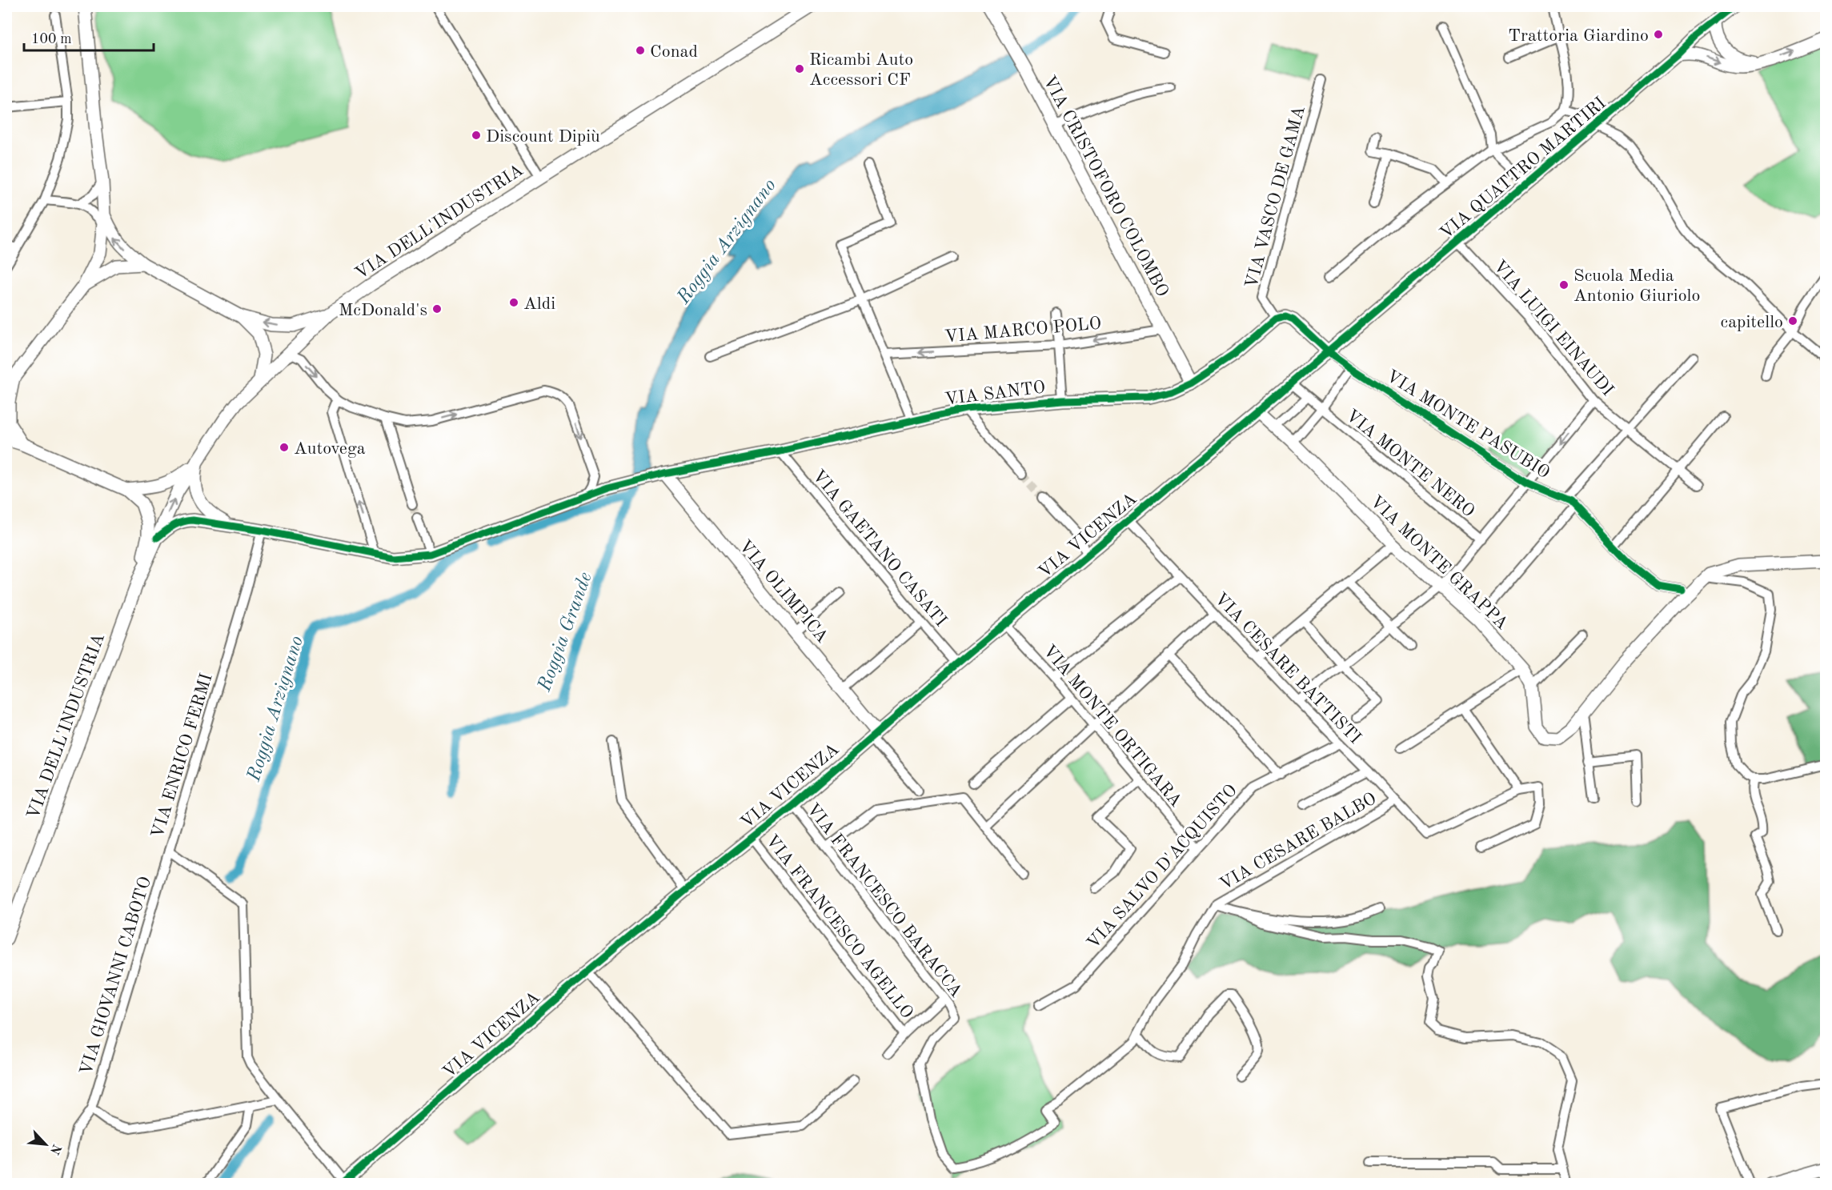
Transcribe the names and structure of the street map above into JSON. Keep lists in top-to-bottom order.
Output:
{
  "streets": {
    "street": [
      "VIA QUATTRO MARTIRI",
      "VIA CRISTOFORO COLOMBO",
      "VIA VASCO DE GAMA",
      "VIA DELL'INDUSTRIA",
      "VIA LUIGI EINAUDI",
      "VIA MARCO POLO",
      "VIA SANTO",
      "VIA MONTE PASUBIO",
      "VIA MONTE NERO",
      "VIA VICENZA",
      "VIA GAETANO CASATI",
      "VIA MONTE GRAPPA",
      "VIA OLIMPICA",
      "VIA CESARE BATTISTI",
      "VIA MONTE ORTIGARA",
      "VIA ENRICO FERMI",
      "VIA CESARE BALBO",
      "VIA SALVO D'ACQUISTO",
      "VIA FRANCESCO BARACCA",
      "VIA FRANCESCO AGELLO",
      "VIA GIOVANNI CABOTO"
    ]
  },
  "crossings": [
    ["VIA QUATTRO MARTIRI", "VIA LUIGI EINAUDI"],
    ["VIA QUATTRO MARTIRI", "VIA MONTE PASUBIO"],
    ["VIA QUATTRO MARTIRI", "VIA MONTE NERO"],
    ["VIA QUATTRO MARTIRI", "VIA VICENZA"],
    ["VIA CRISTOFORO COLOMBO", "VIA MARCO POLO"],
    ["VIA CRISTOFORO COLOMBO", "VIA SANTO"],
    ["VIA VASCO DE GAMA", "VIA SANTO"],
    ["VIA DELL'INDUSTRIA", "VIA SANTO"],
    ["VIA SANTO", "VIA GAETANO CASATI"],
    ["VIA SANTO", "VIA OLIMPICA"],
    ["VIA SANTO", "VIA ENRICO FERMI"],
    ["VIA MONTE NERO", "VIA VICENZA"],
    ["VIA VICENZA", "VIA GAETANO CASATI"],
    ["VIA VICENZA", "VIA MONTE GRAPPA"],
    ["VIA VICENZA", "VIA OLIMPICA"],
    ["VIA VICENZA", "VIA CESARE BATTISTI"],
    ["VIA VICENZA", "VIA MONTE ORTIGARA"],
    ["VIA VICENZA", "VIA ENRICO FERMI"],
    ["VIA VICENZA", "VIA FRANCESCO BARACCA"],
    ["VIA VICENZA", "VIA FRANCESCO AGELLO"],
    ["VIA CESARE BATTISTI", "VIA CESARE BALBO"],
    ["VIA CESARE BATTISTI", "VIA SALVO D'ACQUISTO"],
    ["VIA MONTE ORTIGARA", "VIA SALVO D'ACQUISTO"],
    ["VIA ENRICO FERMI", "VIA GIOVANNI CABOTO"],
    ["VIA CESARE BALBO", "VIA FRANCESCO BARACCA"]
  ],
  "one_way": ["VIA MARCO POLO"],
  "water": ["Roggia Arzignano", "Roggia Grande"],
  "places": [
    "Trattoria Giardino",
    "Conad",
    "Ricambi Auto Accessori CF",
    "Discount Dipiù",
    "Scuola Media Antonio Giuriolo",
    "Aldi",
    "McDonald's",
    "capitello",
    "Autovega"
  ],
  "scale_bar": "100 m",
  "north": "bottom right"
}
